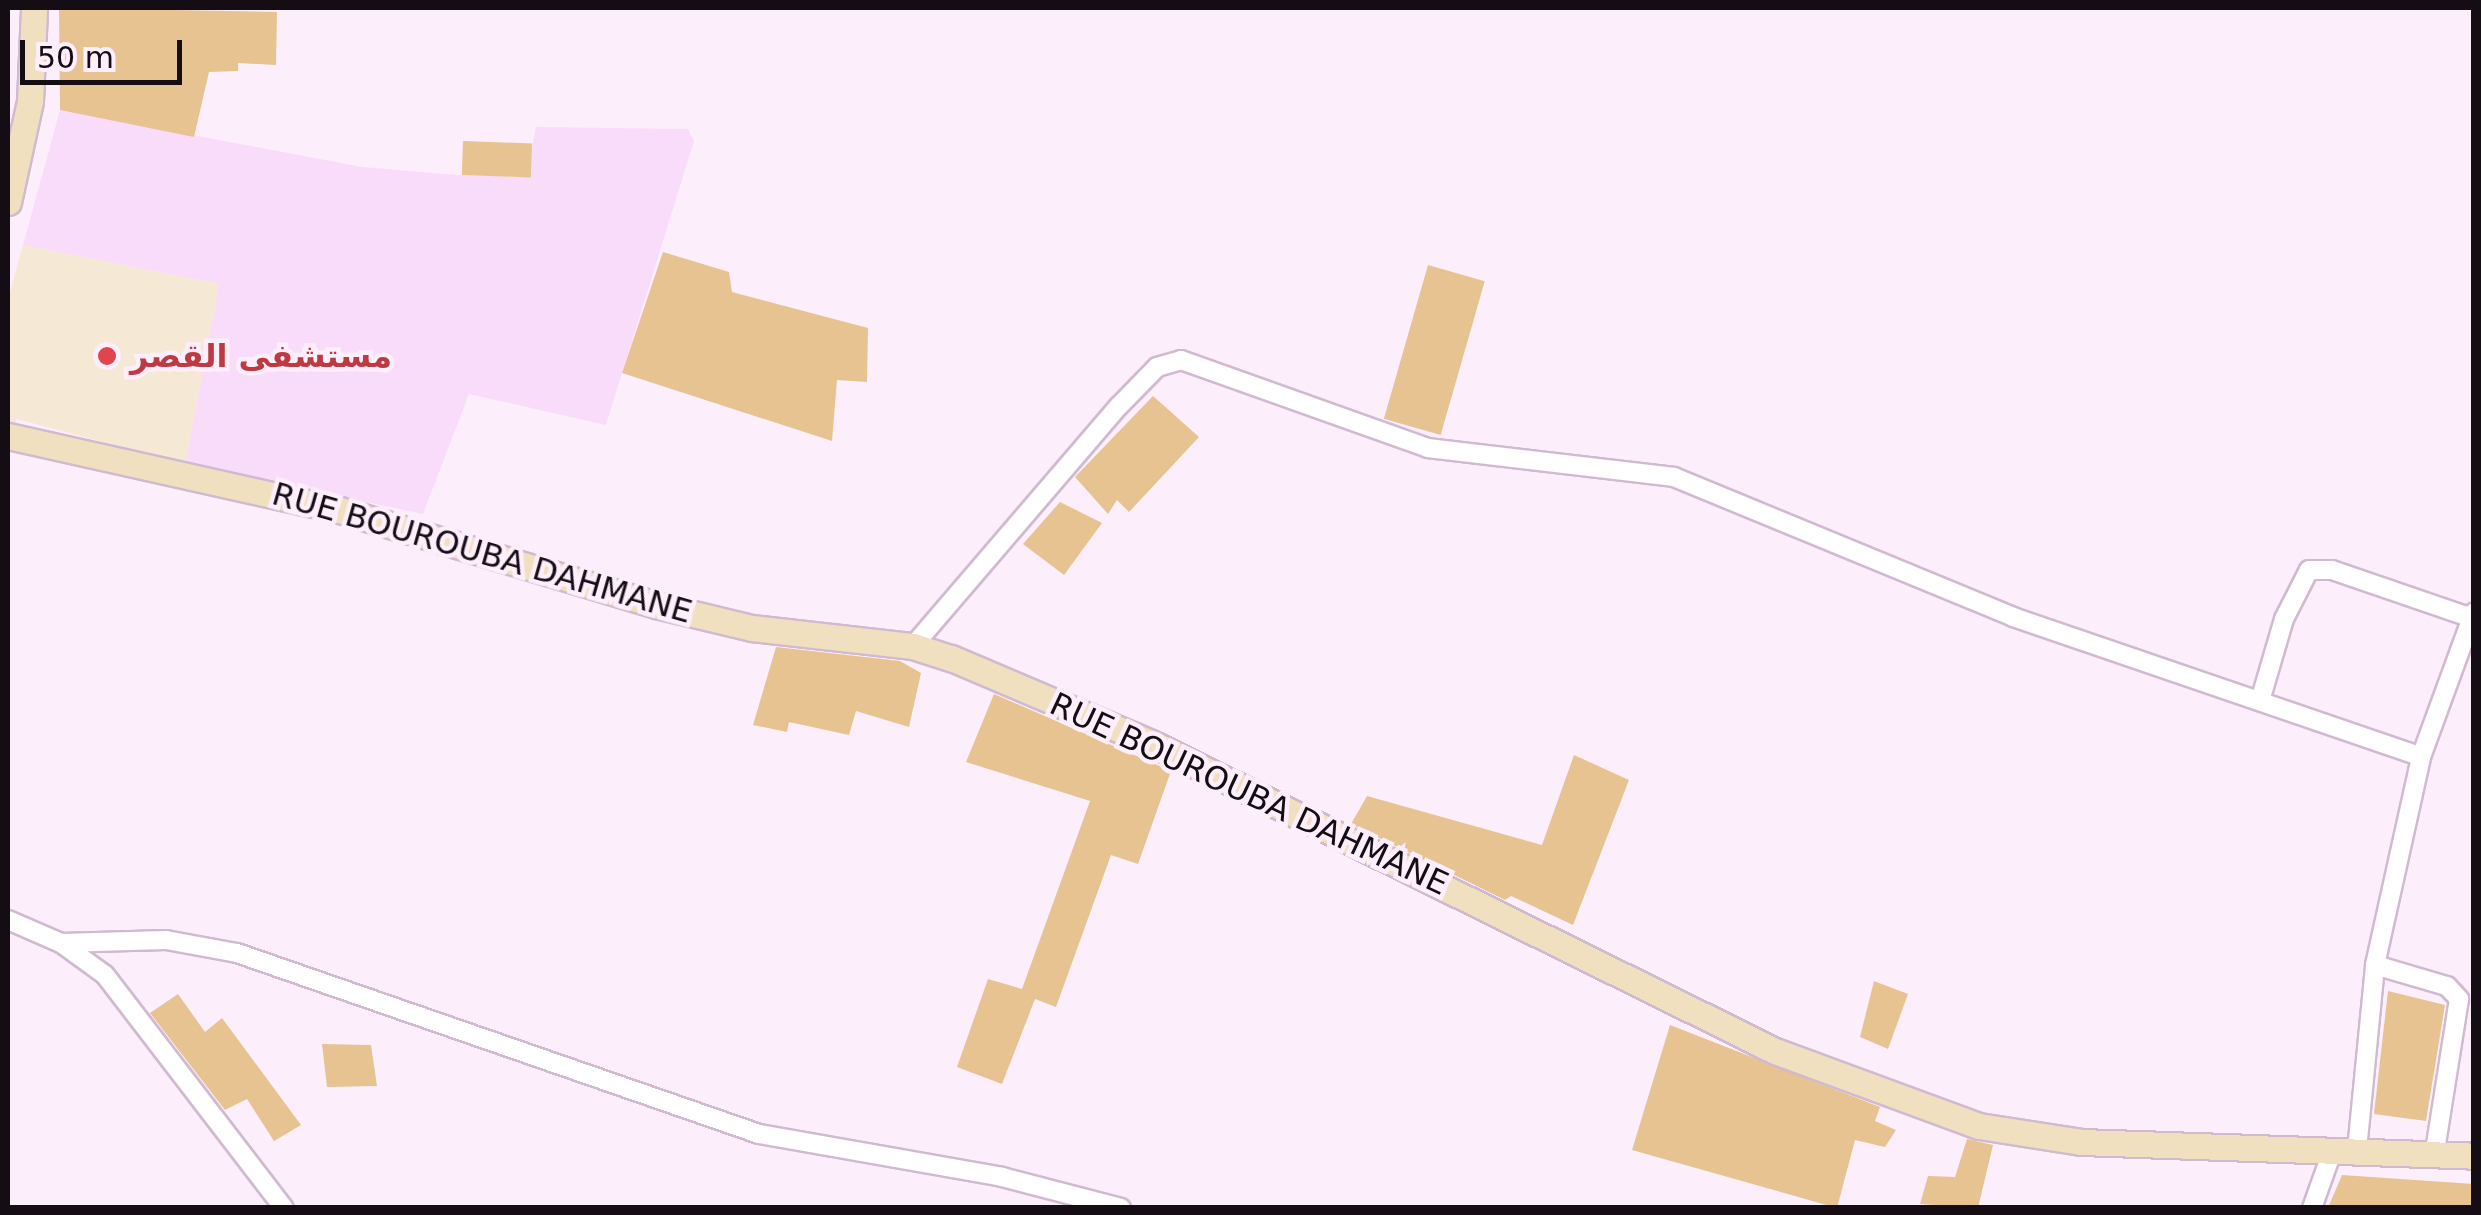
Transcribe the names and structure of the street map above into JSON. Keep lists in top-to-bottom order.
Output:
{
  "streets": {
    "street": ["RUE BOUROUBA DAHMANE"]
  },
  "places": ["مستشفى القصر"],
  "scale_bar": "50 m"
}
